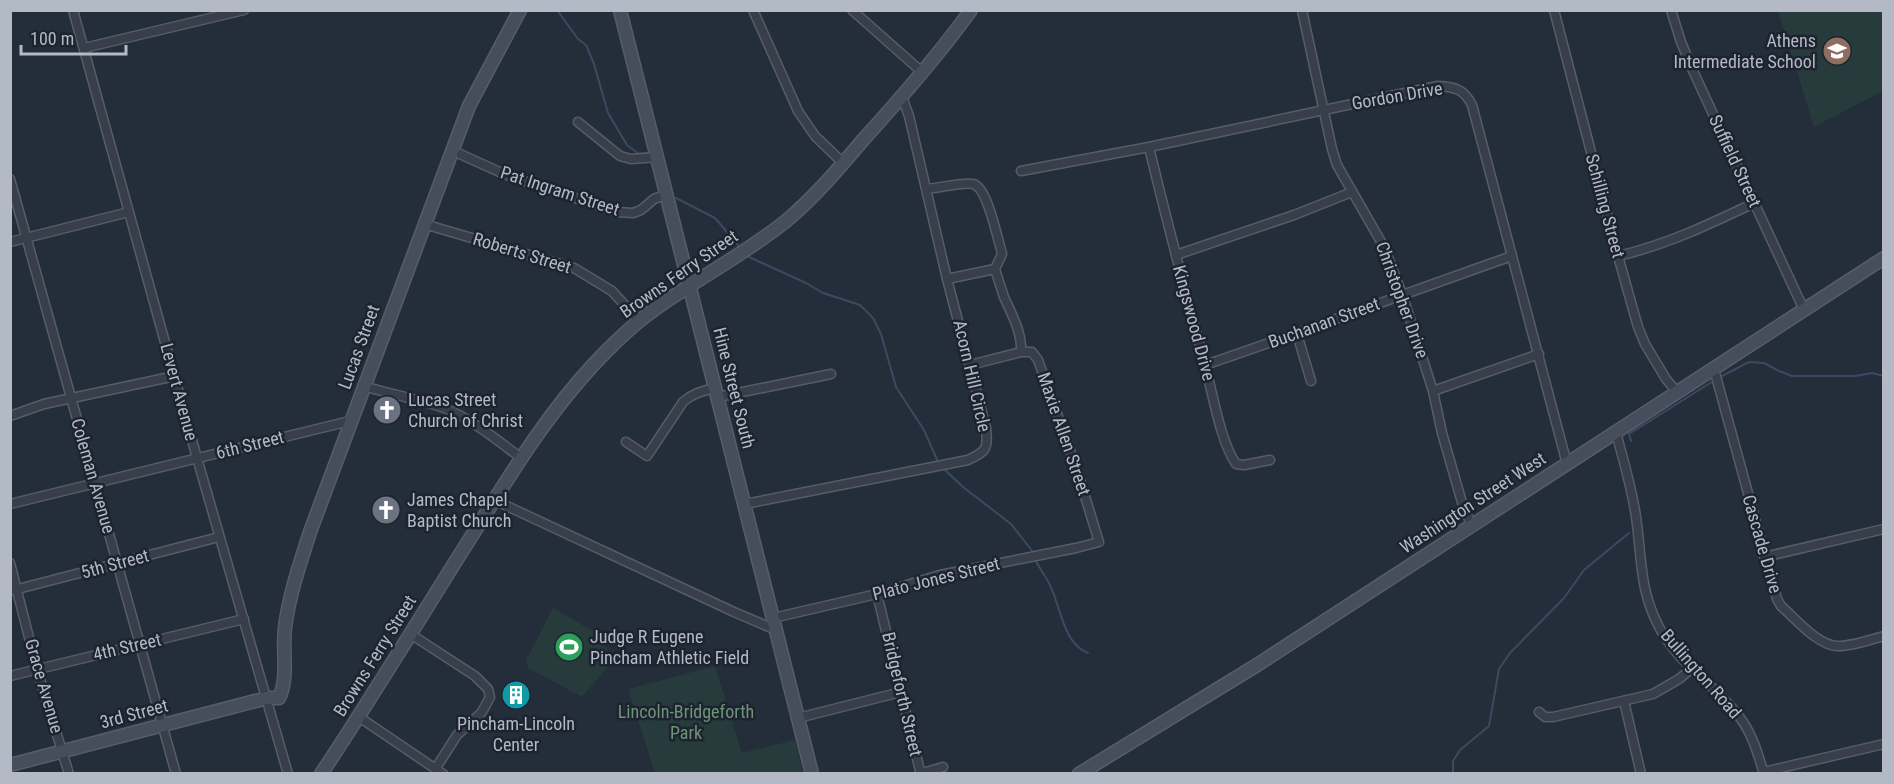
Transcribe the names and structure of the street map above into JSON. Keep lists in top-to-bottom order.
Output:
{
  "streets": {
    "street": [
      "Gordon Drive",
      "Suffield Street",
      "Pat Ingram Street",
      "Schilling Street",
      "Roberts Street",
      "Browns Ferry Street",
      "Christopher Drive",
      "Kingswood Drive",
      "Buchanan Street",
      "Lucas Street",
      "Acorn Hill Circle",
      "Hine Street South",
      "Levert Avenue",
      "Maxie Allen Street",
      "6th Street",
      "Coleman Avenue",
      "Washington Street West",
      "Cascade Drive",
      "5th Street",
      "Plato Jones Street",
      "4th Street",
      "Bullington Road",
      "Grace Avenue",
      "Bridgeforth Street",
      "3rd Street"
    ]
  },
  "crossings": [
    ["Gordon Drive", "Christopher Drive"],
    ["Gordon Drive", "Kingswood Drive"],
    ["Gordon Drive", "Buchanan Street"],
    ["Gordon Drive", "Washington Street West"],
    ["Suffield Street", "Washington Street West"],
    ["Pat Ingram Street", "Lucas Street"],
    ["Pat Ingram Street", "Hine Street South"],
    ["Schilling Street", "Washington Street West"],
    ["Roberts Street", "Browns Ferry Street"],
    ["Roberts Street", "Lucas Street"],
    ["Browns Ferry Street", "Acorn Hill Circle"],
    ["Browns Ferry Street", "Hine Street South"],
    ["Christopher Drive", "Buchanan Street"],
    ["Christopher Drive", "Washington Street West"],
    ["Kingswood Drive", "Buchanan Street"],
    ["Lucas Street", "Levert Avenue"],
    ["Lucas Street", "6th Street"],
    ["Lucas Street", "3rd Street"],
    ["Acorn Hill Circle", "Hine Street South"],
    ["Hine Street South", "Plato Jones Street"],
    ["Levert Avenue", "6th Street"],
    ["Levert Avenue", "5th Street"],
    ["Levert Avenue", "4th Street"],
    ["Levert Avenue", "3rd Street"],
    ["Maxie Allen Street", "Plato Jones Street"],
    ["6th Street", "Coleman Avenue"],
    ["Coleman Avenue", "5th Street"],
    ["Coleman Avenue", "4th Street"],
    ["Coleman Avenue", "3rd Street"],
    ["Washington Street West", "Cascade Drive"],
    ["Washington Street West", "Bullington Road"],
    ["5th Street", "Grace Avenue"],
    ["Plato Jones Street", "Bridgeforth Street"],
    ["4th Street", "Grace Avenue"],
    ["Grace Avenue", "3rd Street"]
  ],
  "parks": ["Lincoln-Bridgeforth Park"],
  "places": {
    "school or university": ["Athens Intermediate School"],
    "church": ["Lucas Street Church of Christ", "James Chapel Baptist Church"],
    "sports": ["Judge R Eugene Pincham Athletic Field"],
    "building": ["Pincham-Lincoln Center"]
  },
  "scale_bar": "100 m"
}
